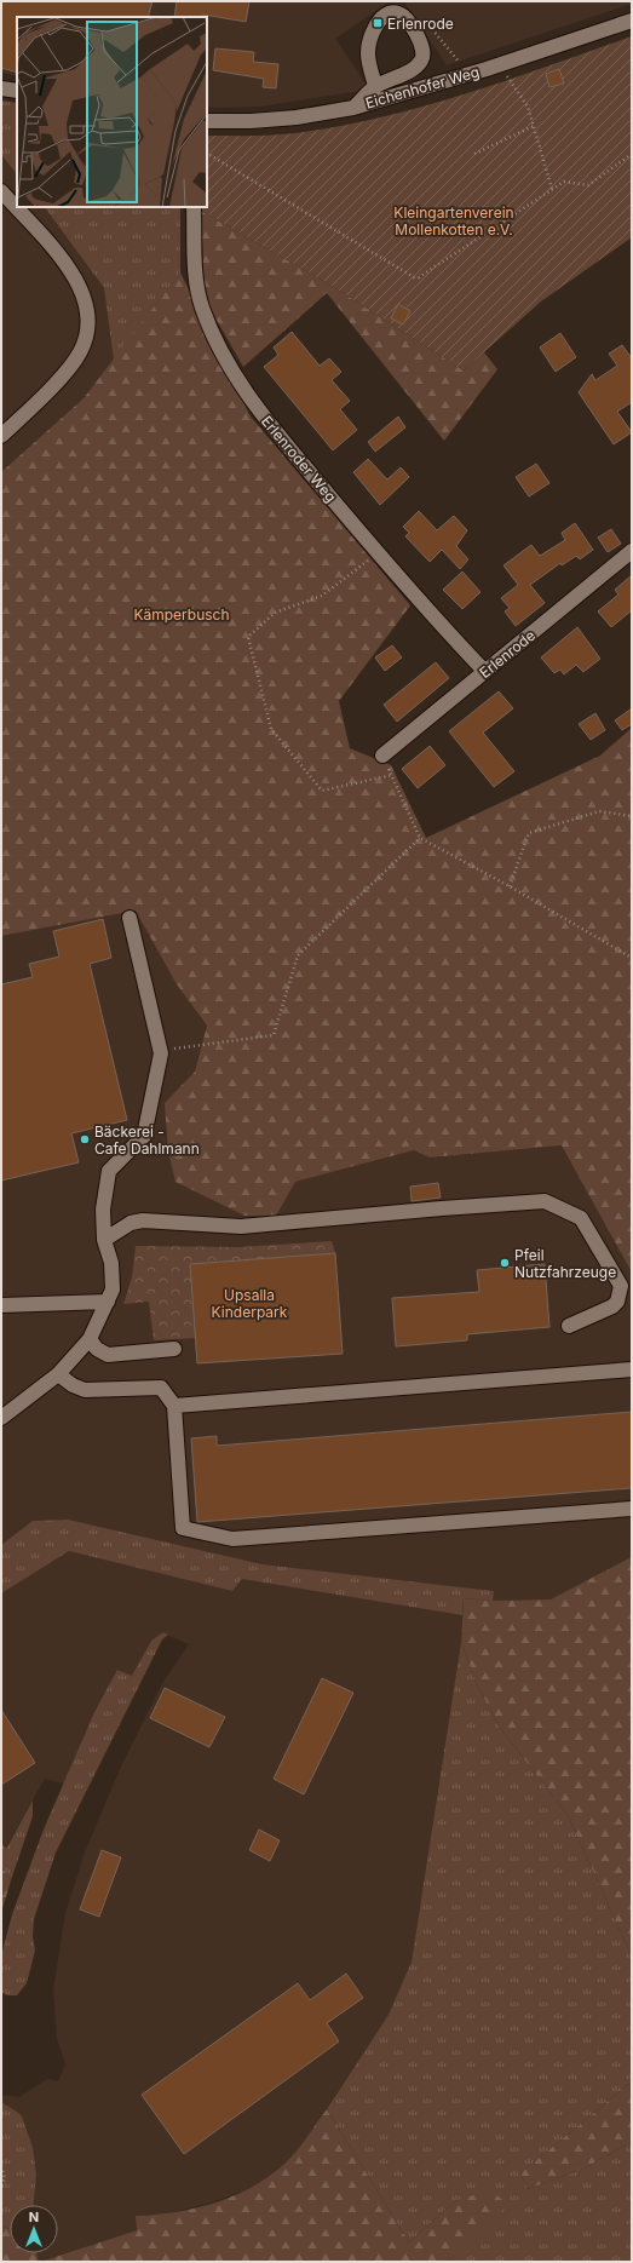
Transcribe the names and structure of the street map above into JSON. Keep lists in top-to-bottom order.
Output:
{
  "streets": {
    "street": ["Eichenhofer Weg", "Erlenroder Weg", "Erlenrode"]
  },
  "crossings": [
    ["Erlenroder Weg", "Erlenrode"]
  ],
  "parks": ["Kleingartenverein Mollenkotten e.V.", "Kämperbusch", "Upsalla Kinderpark"],
  "places": {
    "transit": ["Erlenrode"],
    "other": ["Bäckerei - Cafe Dahlmann", "Pfeil Nutzfahrzeuge"]
  },
  "north": "top"
}
